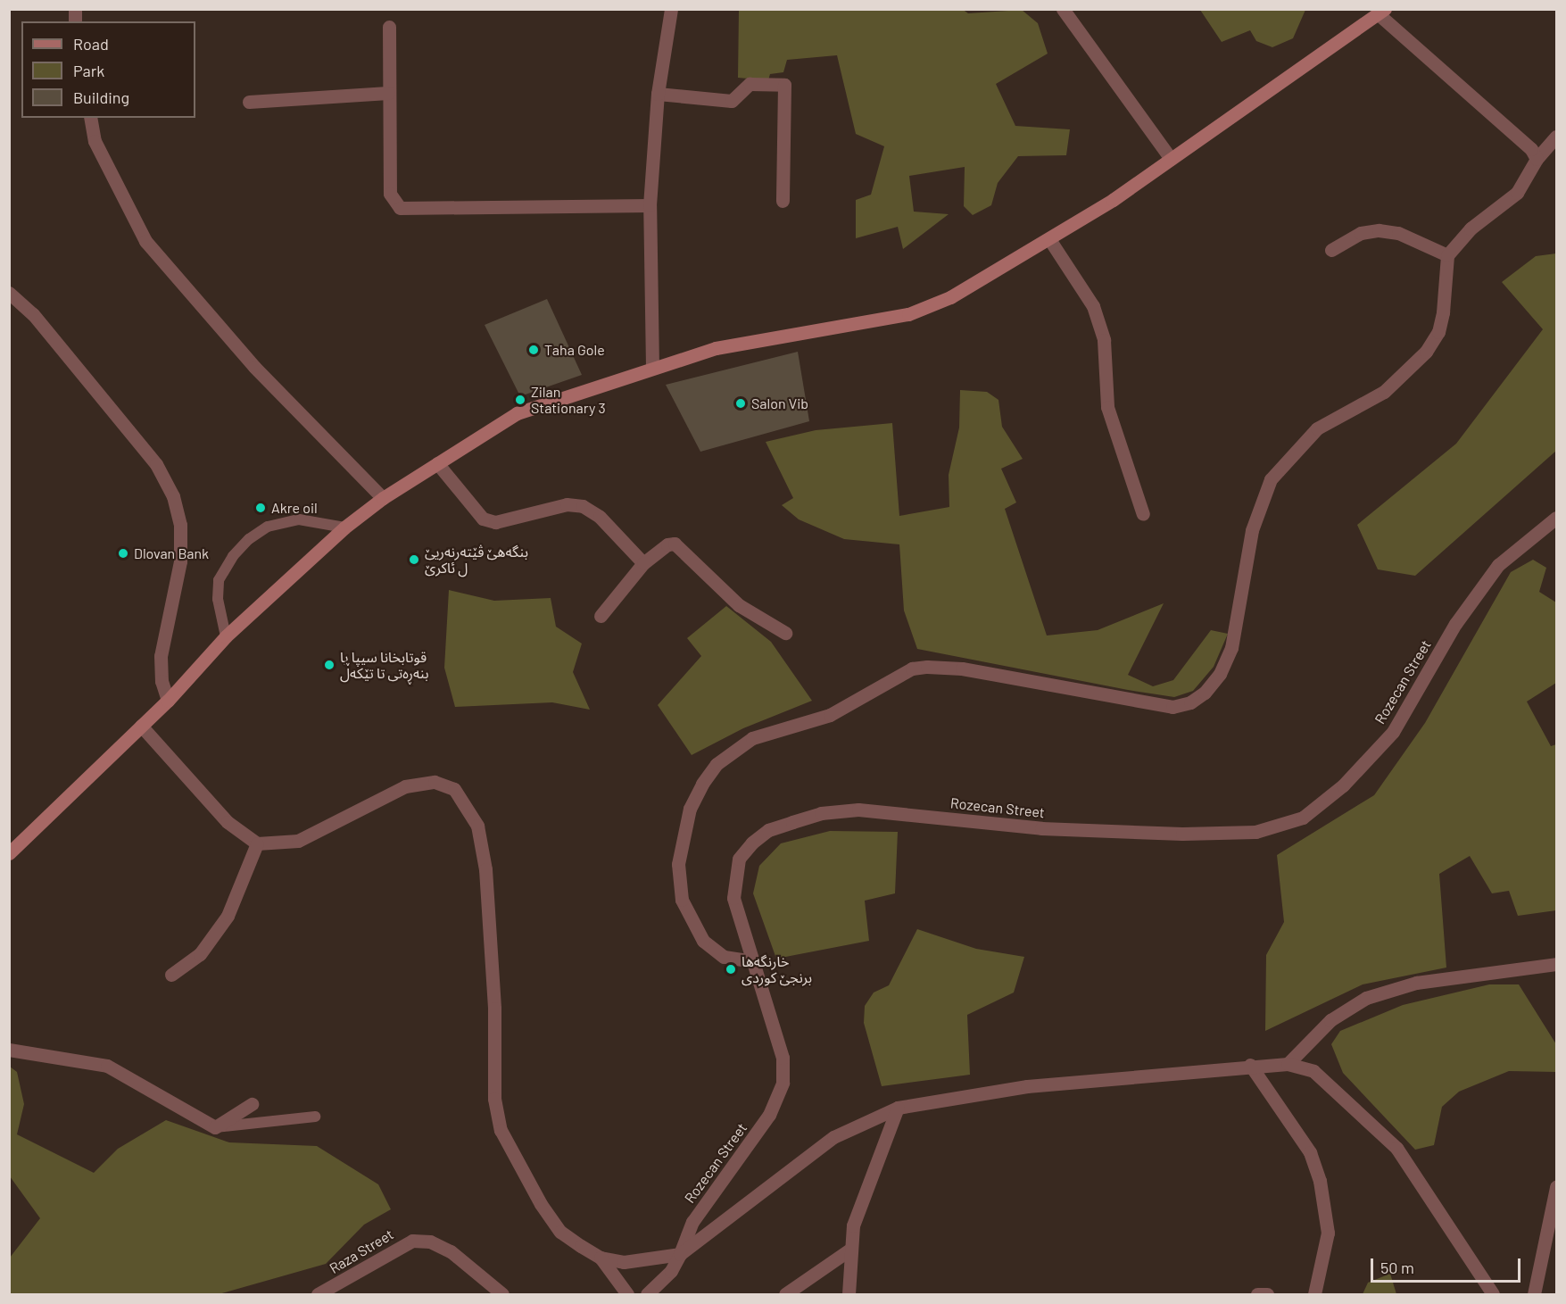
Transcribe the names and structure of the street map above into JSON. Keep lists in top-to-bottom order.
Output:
{
  "streets": {
    "street": ["Rozecan Street", "Raza Street"]
  },
  "places": [
    "Taha Gole",
    "Zilan Stationary 3",
    "Salon Vib",
    "Akre oil",
    "Dlovan Bank",
    "بنگەهێ ڤێتەرنەریێ ل ئاکرێ",
    "قوتابخانا سیپا یا بنەڕەتی تا تێکەڵ",
    "خارنگەها برنجێ کوردی"
  ],
  "legend": ["Road", "Park", "Building"],
  "scale_bar": "50 m"
}
